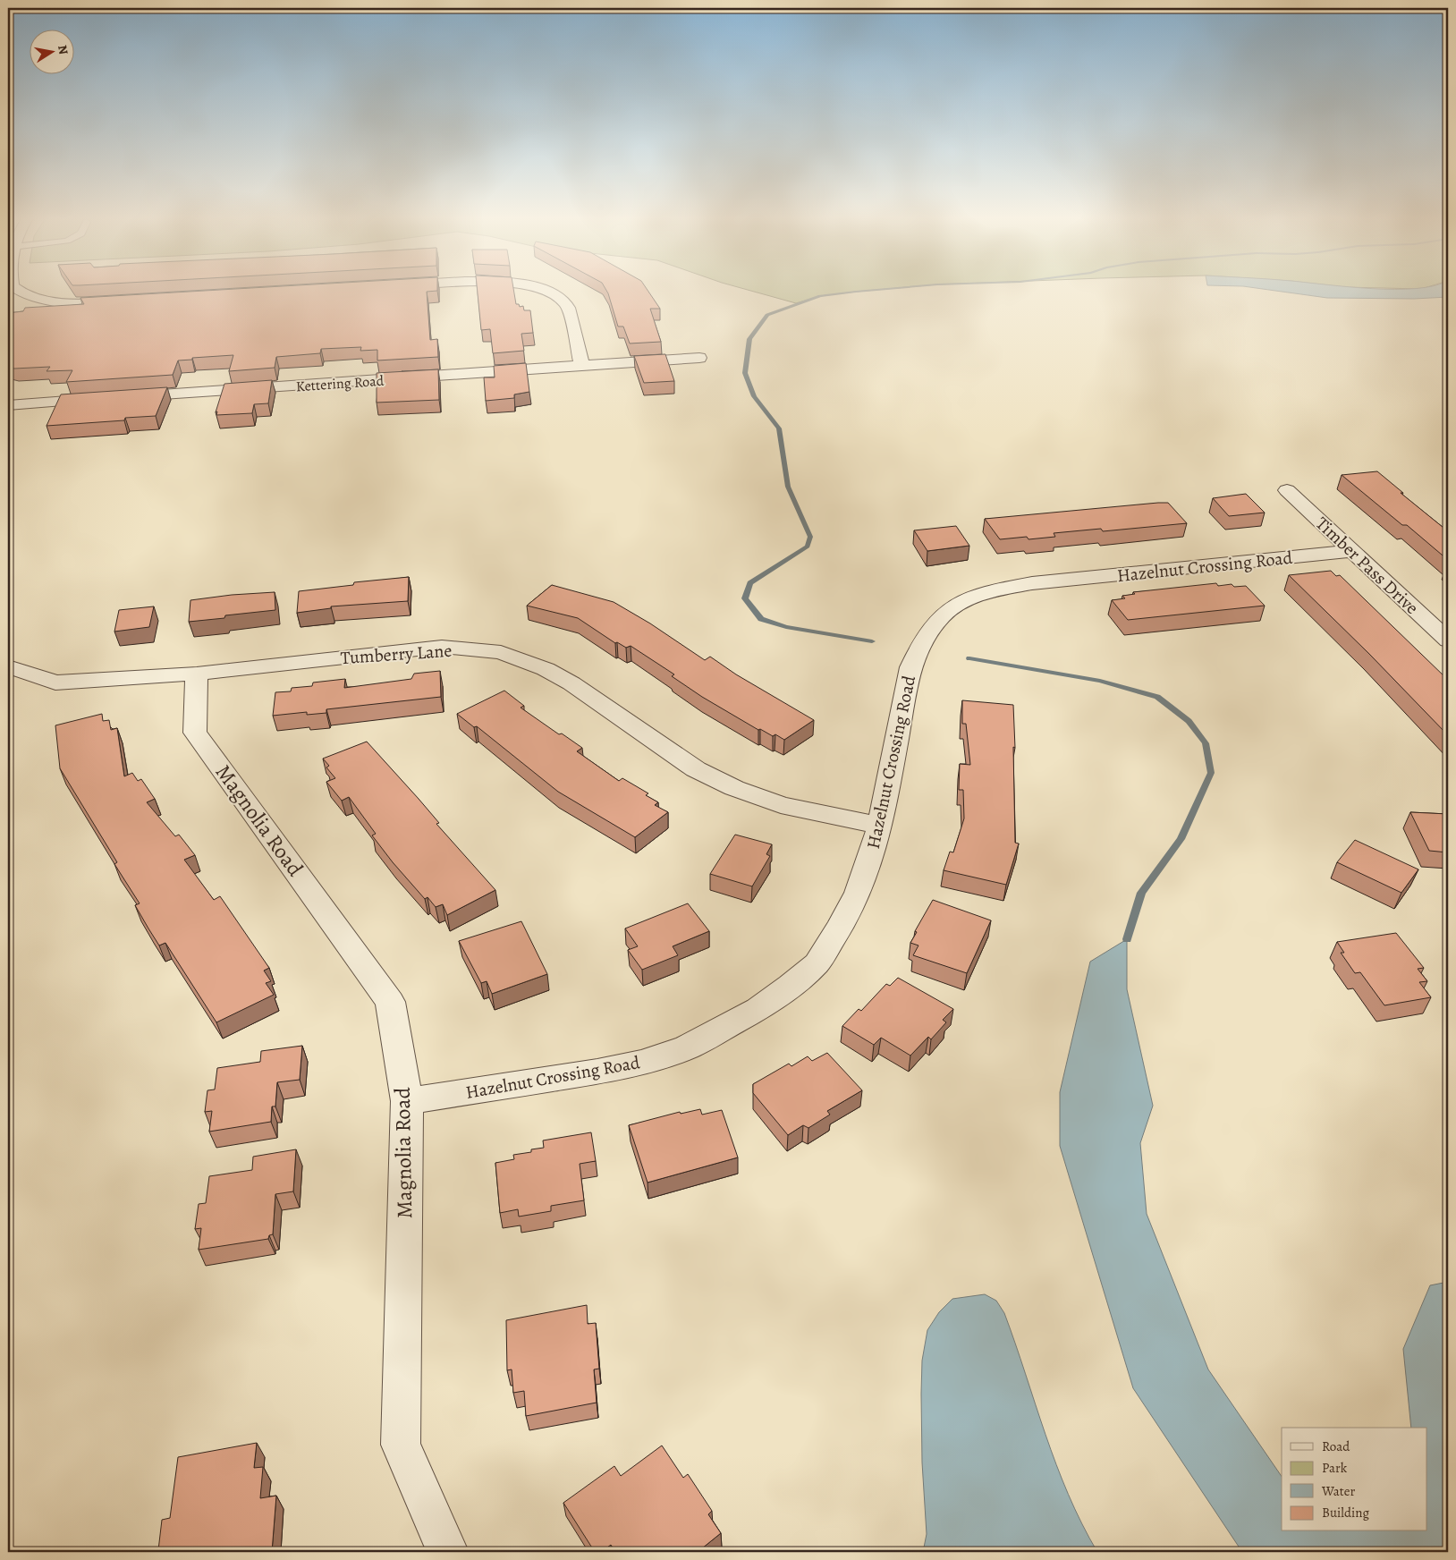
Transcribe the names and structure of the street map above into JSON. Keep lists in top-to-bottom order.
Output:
{
  "streets": {
    "street": [
      "Kettering Road",
      "Timber Pass Drive",
      "Hazelnut Crossing Road",
      "Tumberry Lane",
      "Magnolia Road"
    ]
  },
  "crossings": [
    ["Timber Pass Drive", "Hazelnut Crossing Road"],
    ["Hazelnut Crossing Road", "Tumberry Lane"],
    ["Hazelnut Crossing Road", "Magnolia Road"],
    ["Tumberry Lane", "Magnolia Road"]
  ],
  "legend": [
    "Road",
    "Park",
    "Water",
    "Building"
  ],
  "north": "right"
}
